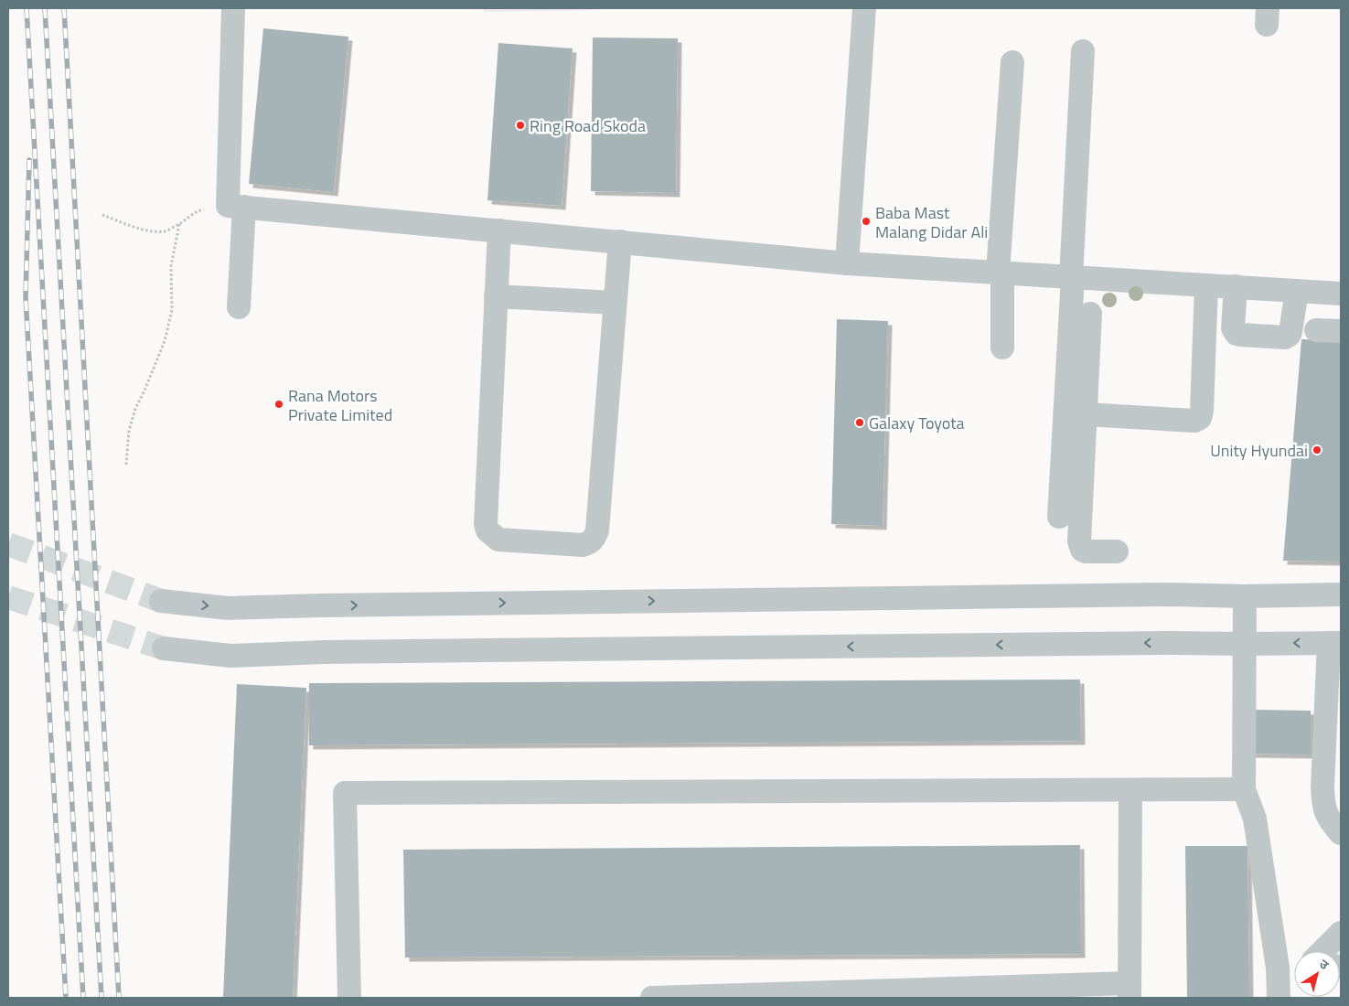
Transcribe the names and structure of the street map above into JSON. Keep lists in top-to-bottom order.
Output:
{
  "places": [
    "Ring Road Skoda",
    "Baba Mast Malang Didar Ali",
    "Rana Motors Private Limited",
    "Galaxy Toyota",
    "Unity Hyundai"
  ],
  "north": "top right"
}
